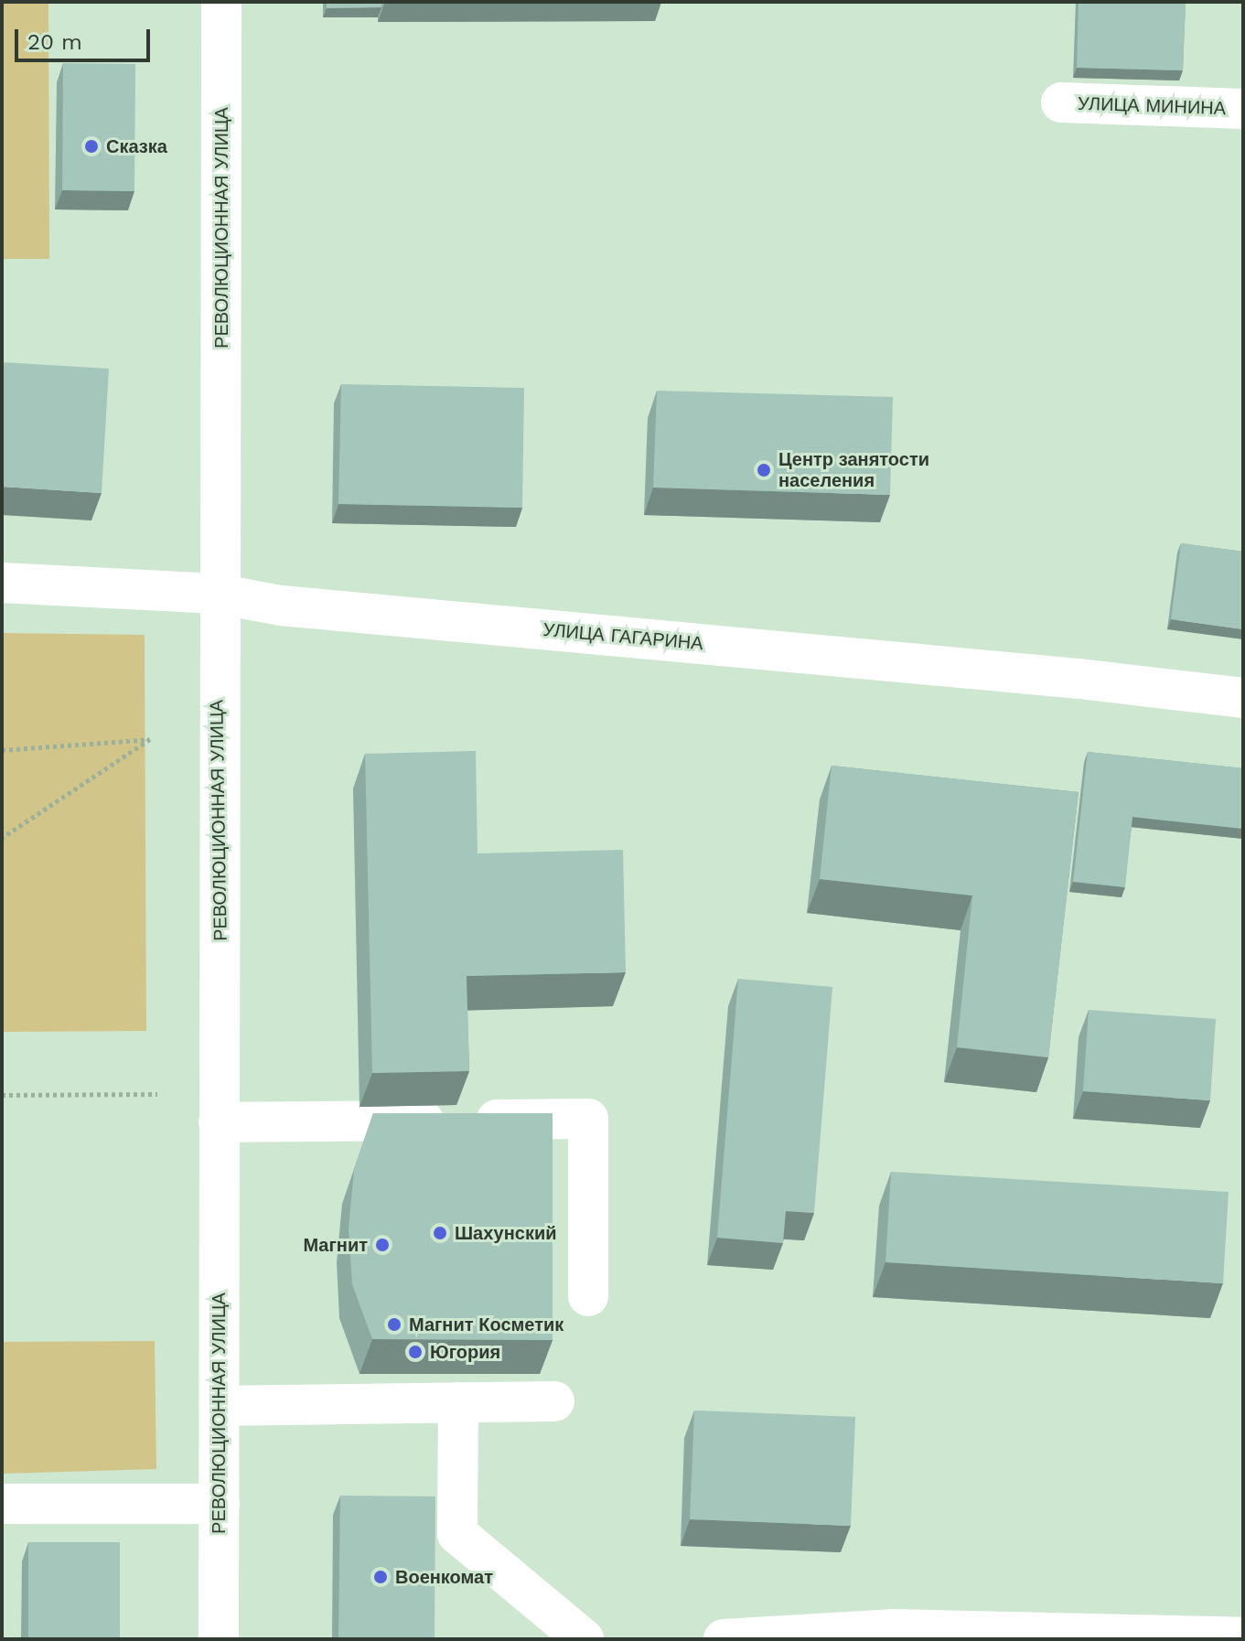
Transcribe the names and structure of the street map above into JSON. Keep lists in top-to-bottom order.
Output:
{
  "streets": {
    "street": ["УЛИЦА МИНИНА", "РЕВОЛЮЦИОННАЯ УЛИЦА", "УЛИЦА ГАГАРИНА"]
  },
  "crossings": [
    ["РЕВОЛЮЦИОННАЯ УЛИЦА", "УЛИЦА ГАГАРИНА"]
  ],
  "places": [
    "Сказка",
    "Центр занятости населения",
    "Шахунский",
    "Магнит",
    "Магнит Косметик",
    "Югория",
    "Военкомат"
  ],
  "scale_bar": "20 m"
}
